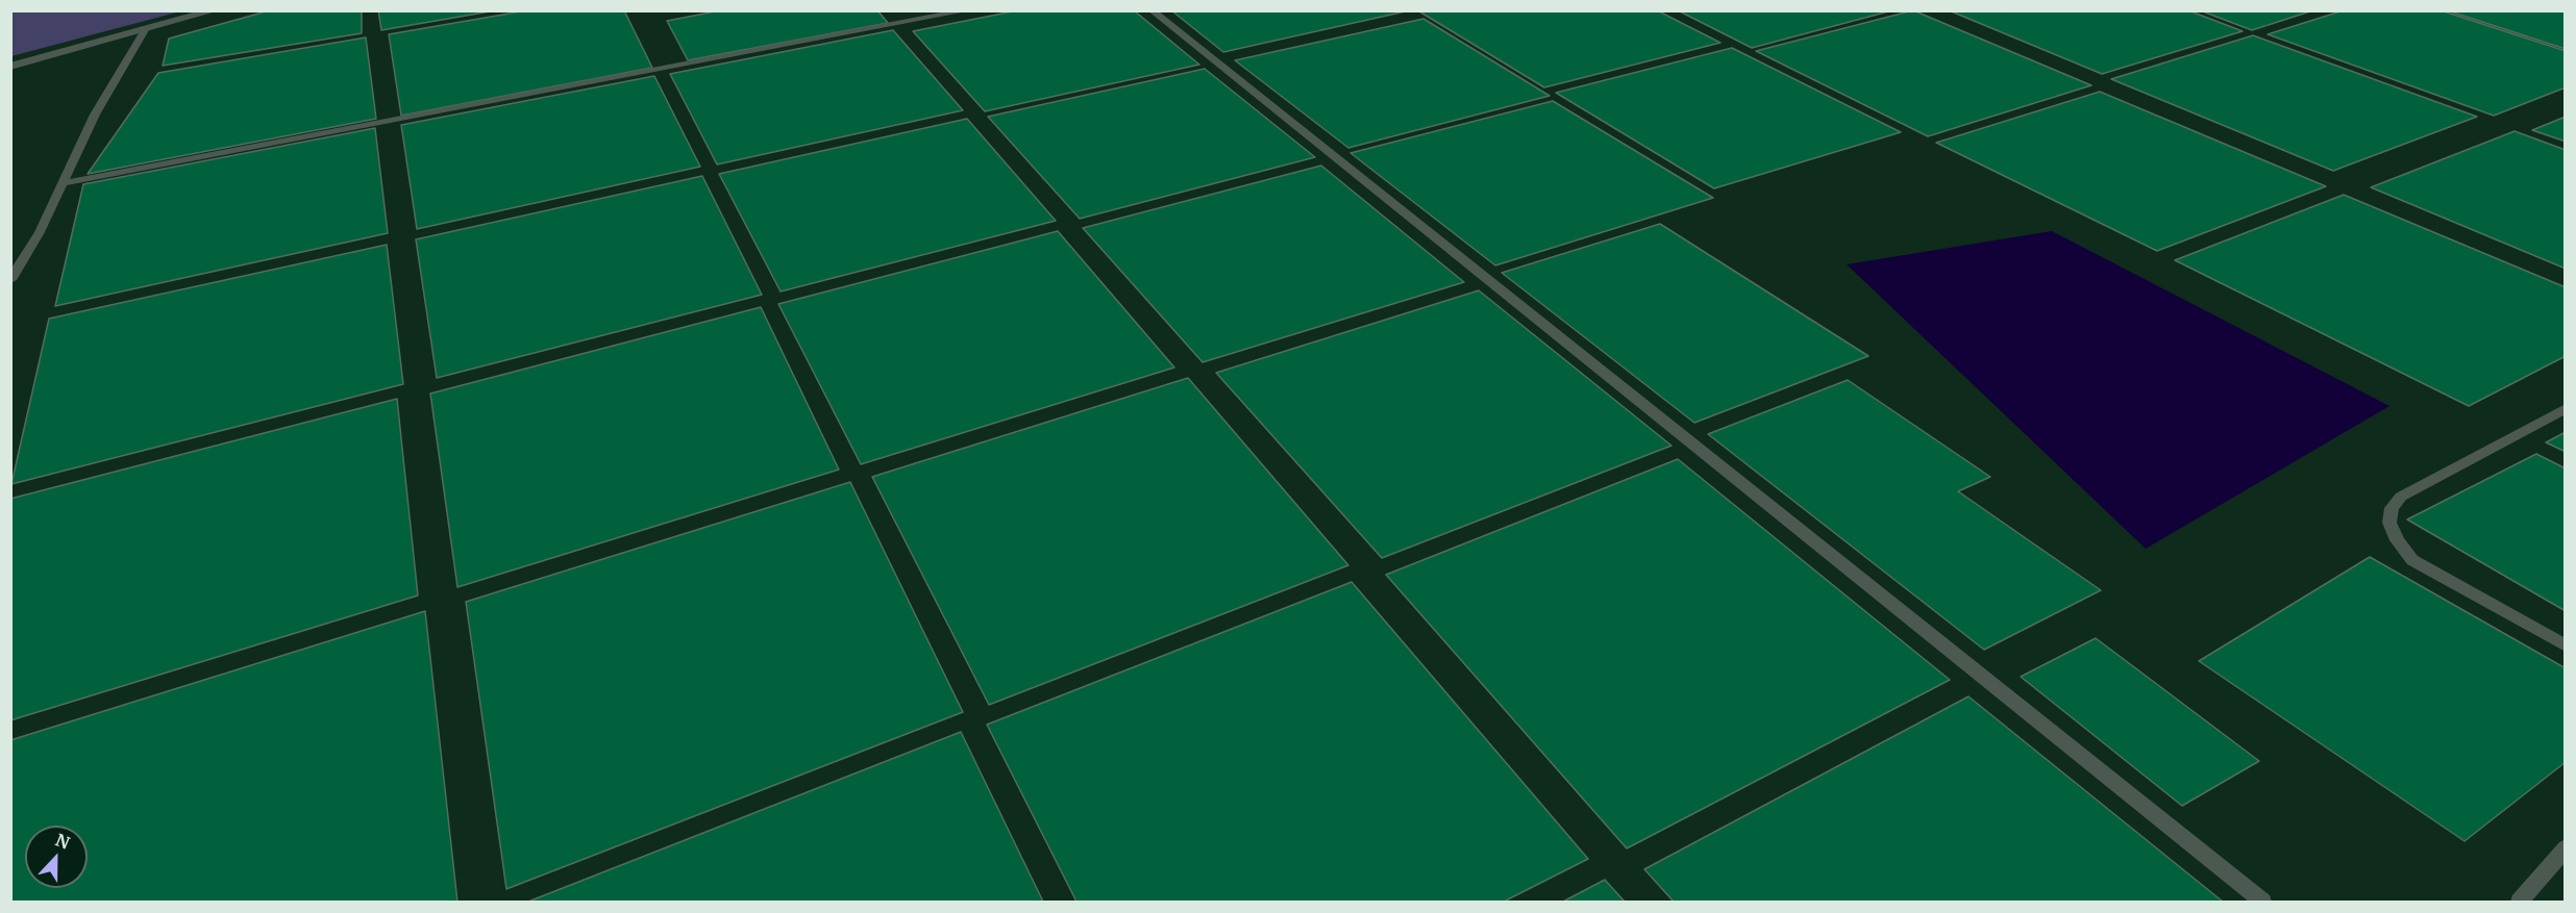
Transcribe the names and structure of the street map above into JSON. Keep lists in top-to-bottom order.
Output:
{
  "north": "top"
}
